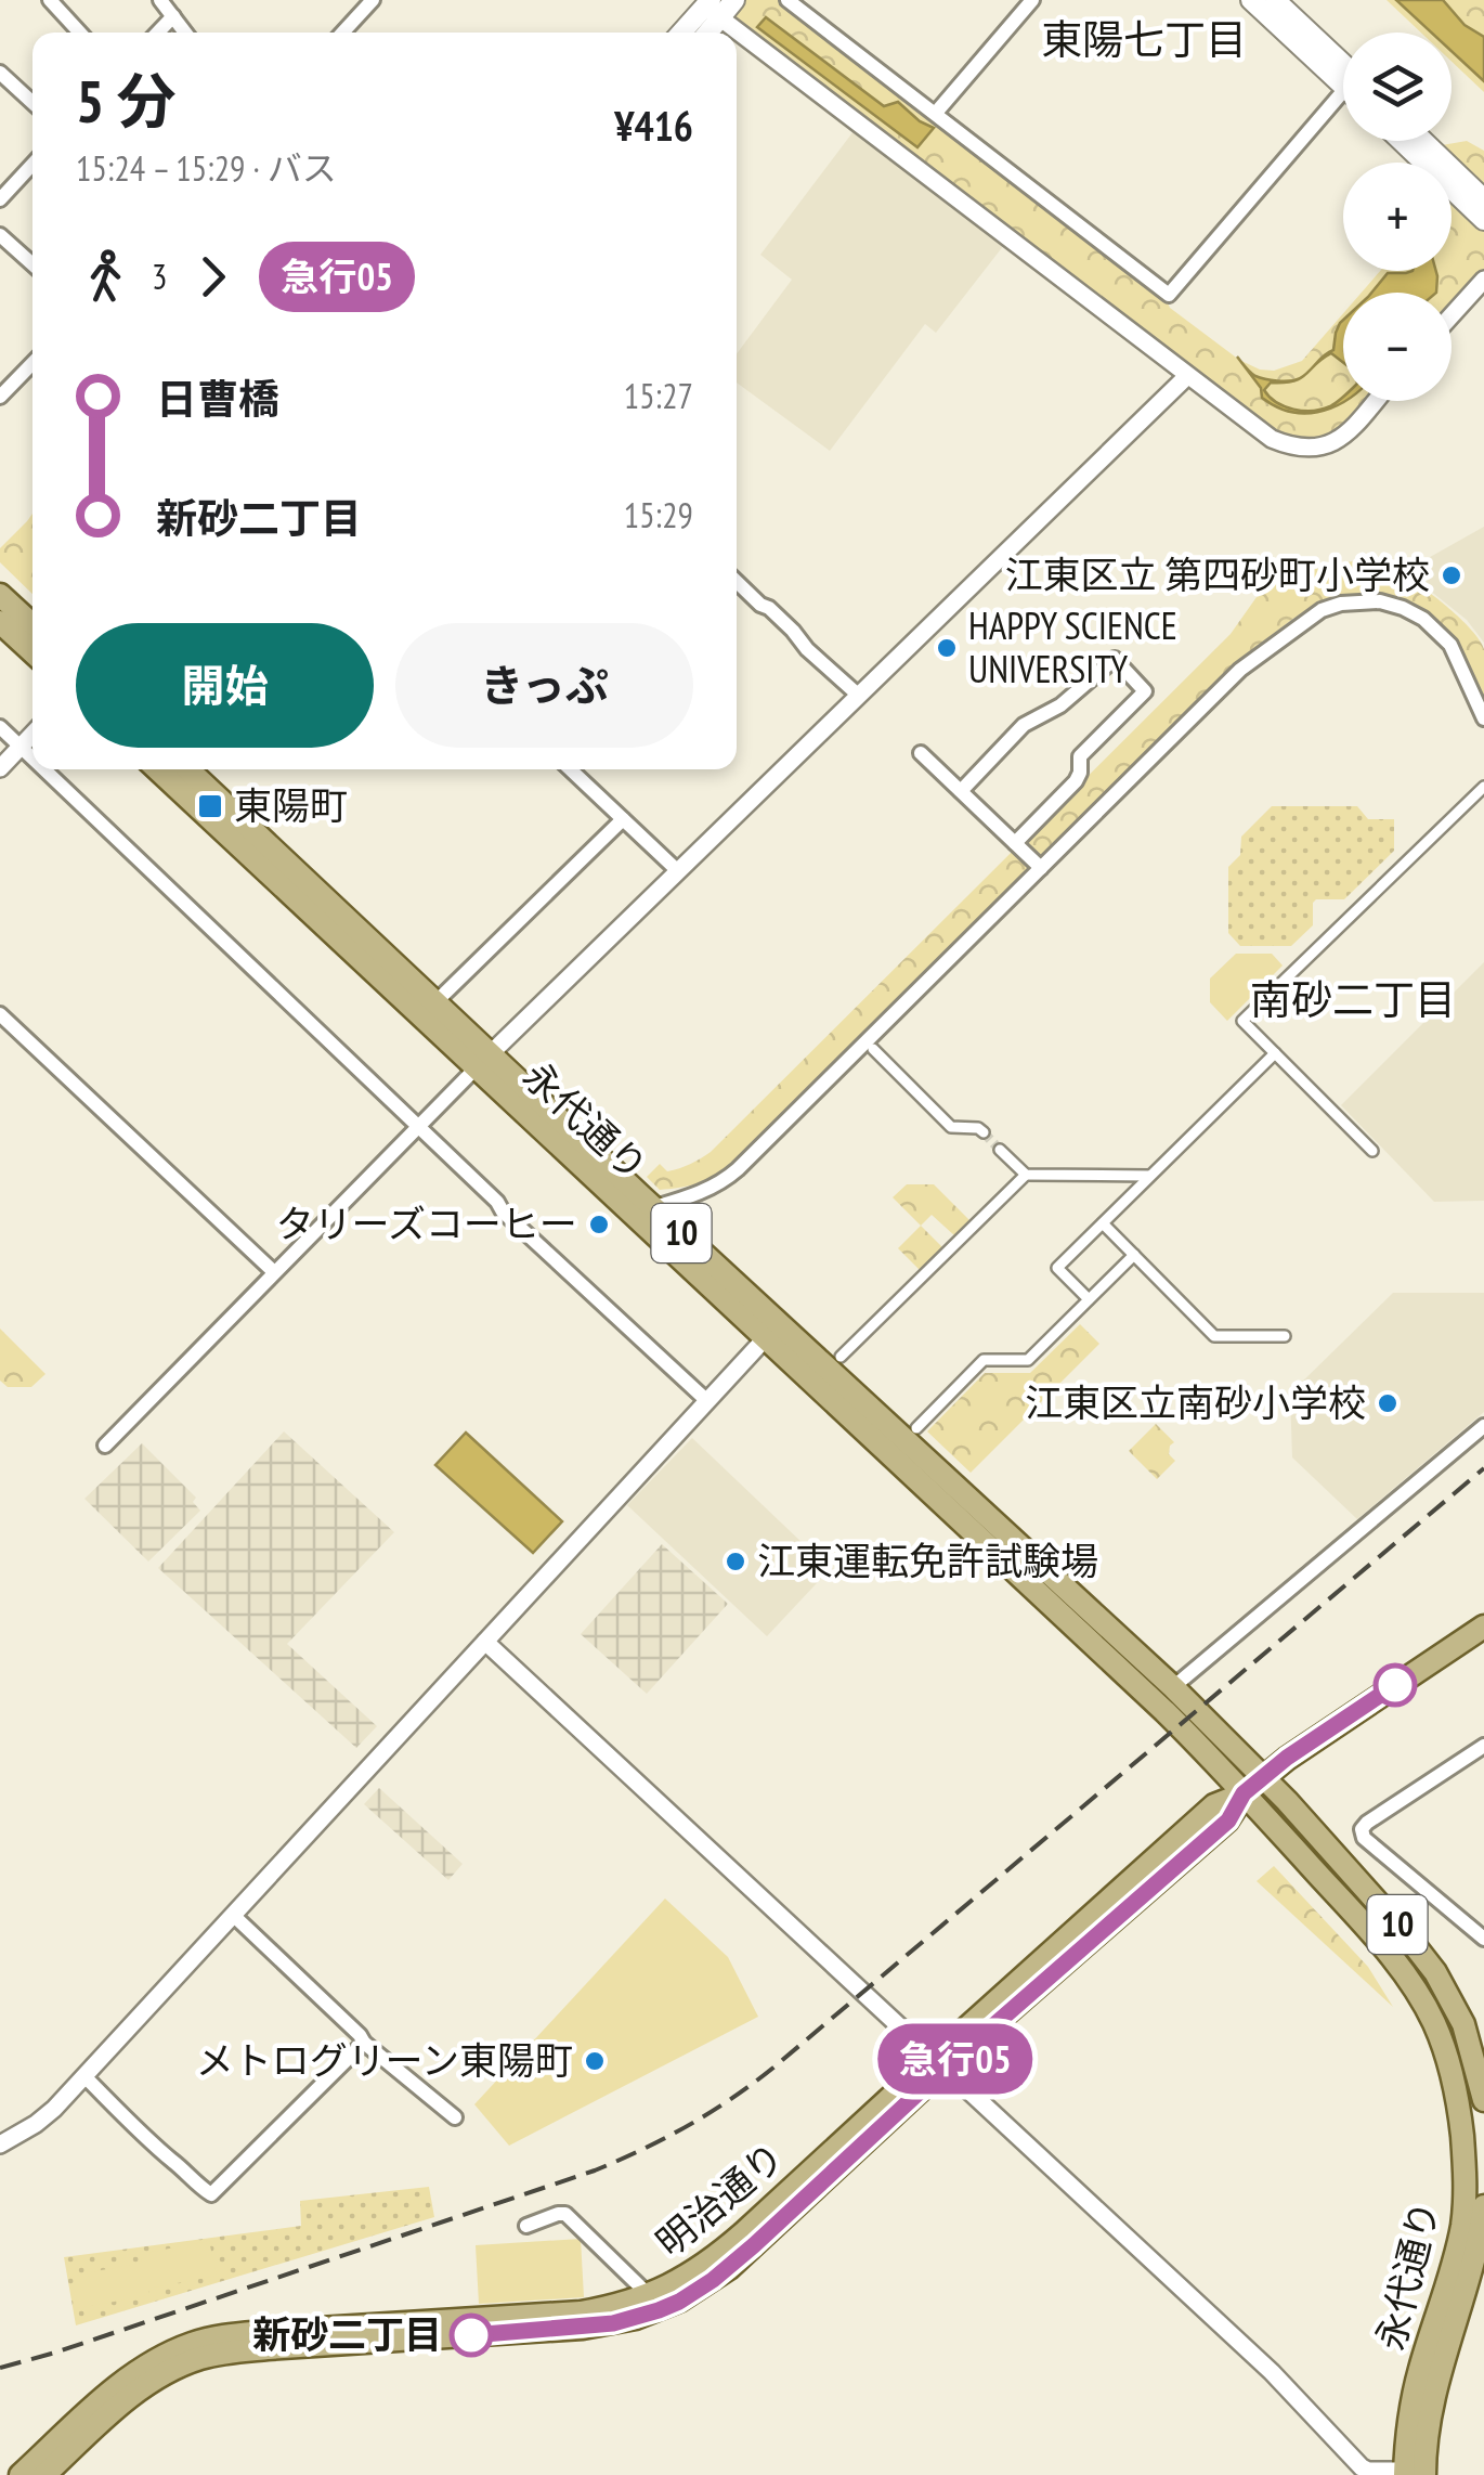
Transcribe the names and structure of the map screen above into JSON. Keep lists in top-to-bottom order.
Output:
{
  "streets": {
    "main road": ["永代通り", "10", "明治通り"]
  },
  "crossings": [
    ["永代通り", "明治通り"]
  ],
  "districts": ["東陽七丁目", "南砂二丁目"],
  "places": {
    "other": [
      "江東区立 第四砂町小学校",
      "HAPPY SCIENCE UNIVERSITY",
      "タリーズコーヒー",
      "江東区立南砂小学校",
      "江東運転免許試験場",
      "メトログリーン東陽町",
      "新砂二丁目"
    ],
    "transit": ["東陽町"]
  },
  "lines": ["bus line 急行05"],
  "page": {
    "on_map": "急行05",
    "map_buttons": ["+", "−"],
    "heading": ["5 分", "15:24 – 15:29 · バス", "¥416"],
    "legs": ["3", "急行05"],
    "list": [
      {
        "name": "日曹橋",
        "value": "15:27"
      },
      {
        "name": "新砂二丁目",
        "value": "15:29"
      }
    ],
    "buttons": ["開始", "きっぷ"]
  }
}
